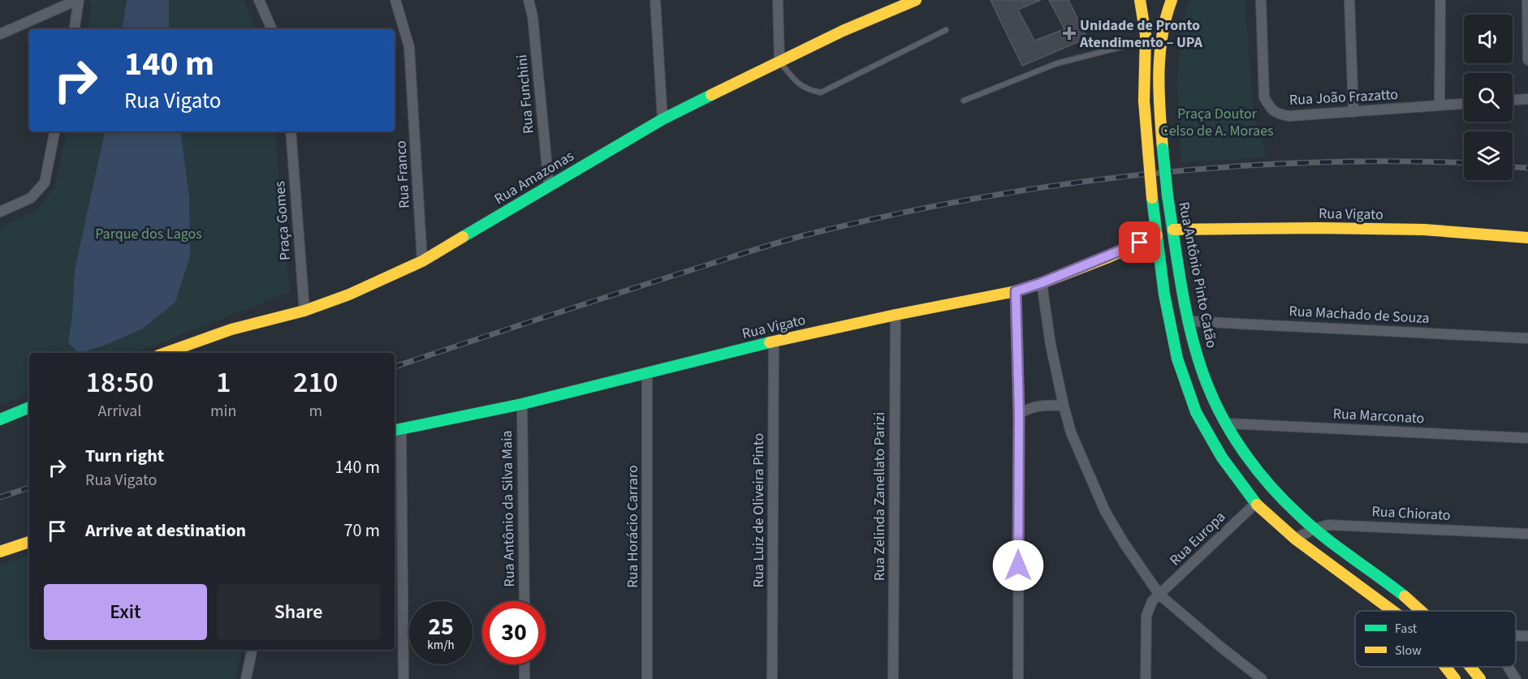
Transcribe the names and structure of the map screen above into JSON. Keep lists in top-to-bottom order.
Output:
{
  "streets": {
    "street": [
      "Rua Funchini",
      "Rua João Frazatto",
      "Rua Franco",
      "Rua Amazonas",
      "Rua Vigato",
      "Praça Gomes",
      "Rua Antônio Pinto Catão",
      "Rua Machado de Souza",
      "Rua Marconato",
      "Rua Zelinda Zanellato Parizi",
      "Rua Antônio da Silva Maia",
      "Rua Luiz de Oliveira Pinto",
      "Rua Chiorato",
      "Rua Horácio Carraro",
      "Rua Europa"
    ]
  },
  "crossings": [
    ["Rua Funchini", "Rua Amazonas"],
    ["Rua Franco", "Rua Amazonas"],
    ["Rua Amazonas", "Praça Gomes"],
    ["Rua Vigato", "Rua Antônio Pinto Catão"],
    ["Rua Vigato", "Rua Zelinda Zanellato Parizi"],
    ["Rua Vigato", "Rua Antônio da Silva Maia"],
    ["Rua Vigato", "Rua Luiz de Oliveira Pinto"],
    ["Rua Vigato", "Rua Horácio Carraro"],
    ["Rua Antônio Pinto Catão", "Rua Machado de Souza"],
    ["Rua Antônio Pinto Catão", "Rua Marconato"],
    ["Rua Antônio Pinto Catão", "Rua Chiorato"],
    ["Rua Antônio Pinto Catão", "Rua Europa"]
  ],
  "parks": ["Praça Doutor Celso de A. Moraes", "Parque dos Lagos"],
  "places": {
    "health": ["Unidade de Pronto Atendimento – UPA"]
  },
  "legend": ["Fast", "Slow"],
  "page": {
    "turn": ["140 m", "Rua Vigato"],
    "eta": [
      "18:50",
      "Arrival",
      "1",
      "min",
      "210",
      "m"
    ],
    "list": [
      {
        "name": "Turn right",
        "note": "Rua Vigato",
        "value": "140 m"
      },
      {
        "name": "Arrive at destination",
        "value": "70 m"
      }
    ],
    "buttons": ["Exit", "Share"],
    "speed": "25 km/h",
    "limit": "30"
  }
}
